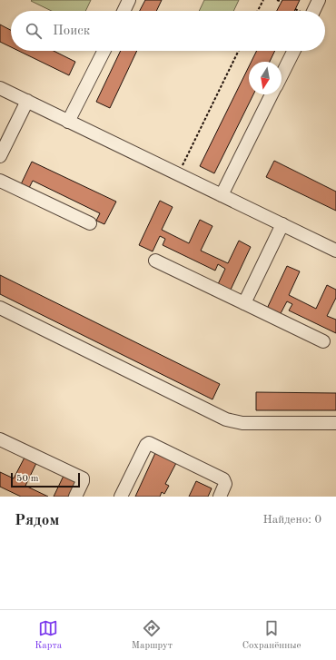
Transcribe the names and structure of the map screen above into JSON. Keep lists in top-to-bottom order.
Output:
{
  "scale_bar": "50 m",
  "north": "bottom",
  "page": {
    "search": "Поиск",
    "scale": "50 m",
    "heading": ["Рядом", "Найдено: 0"],
    "nav": ["Карта", "Маршрут", "Сохранённые"]
  }
}
